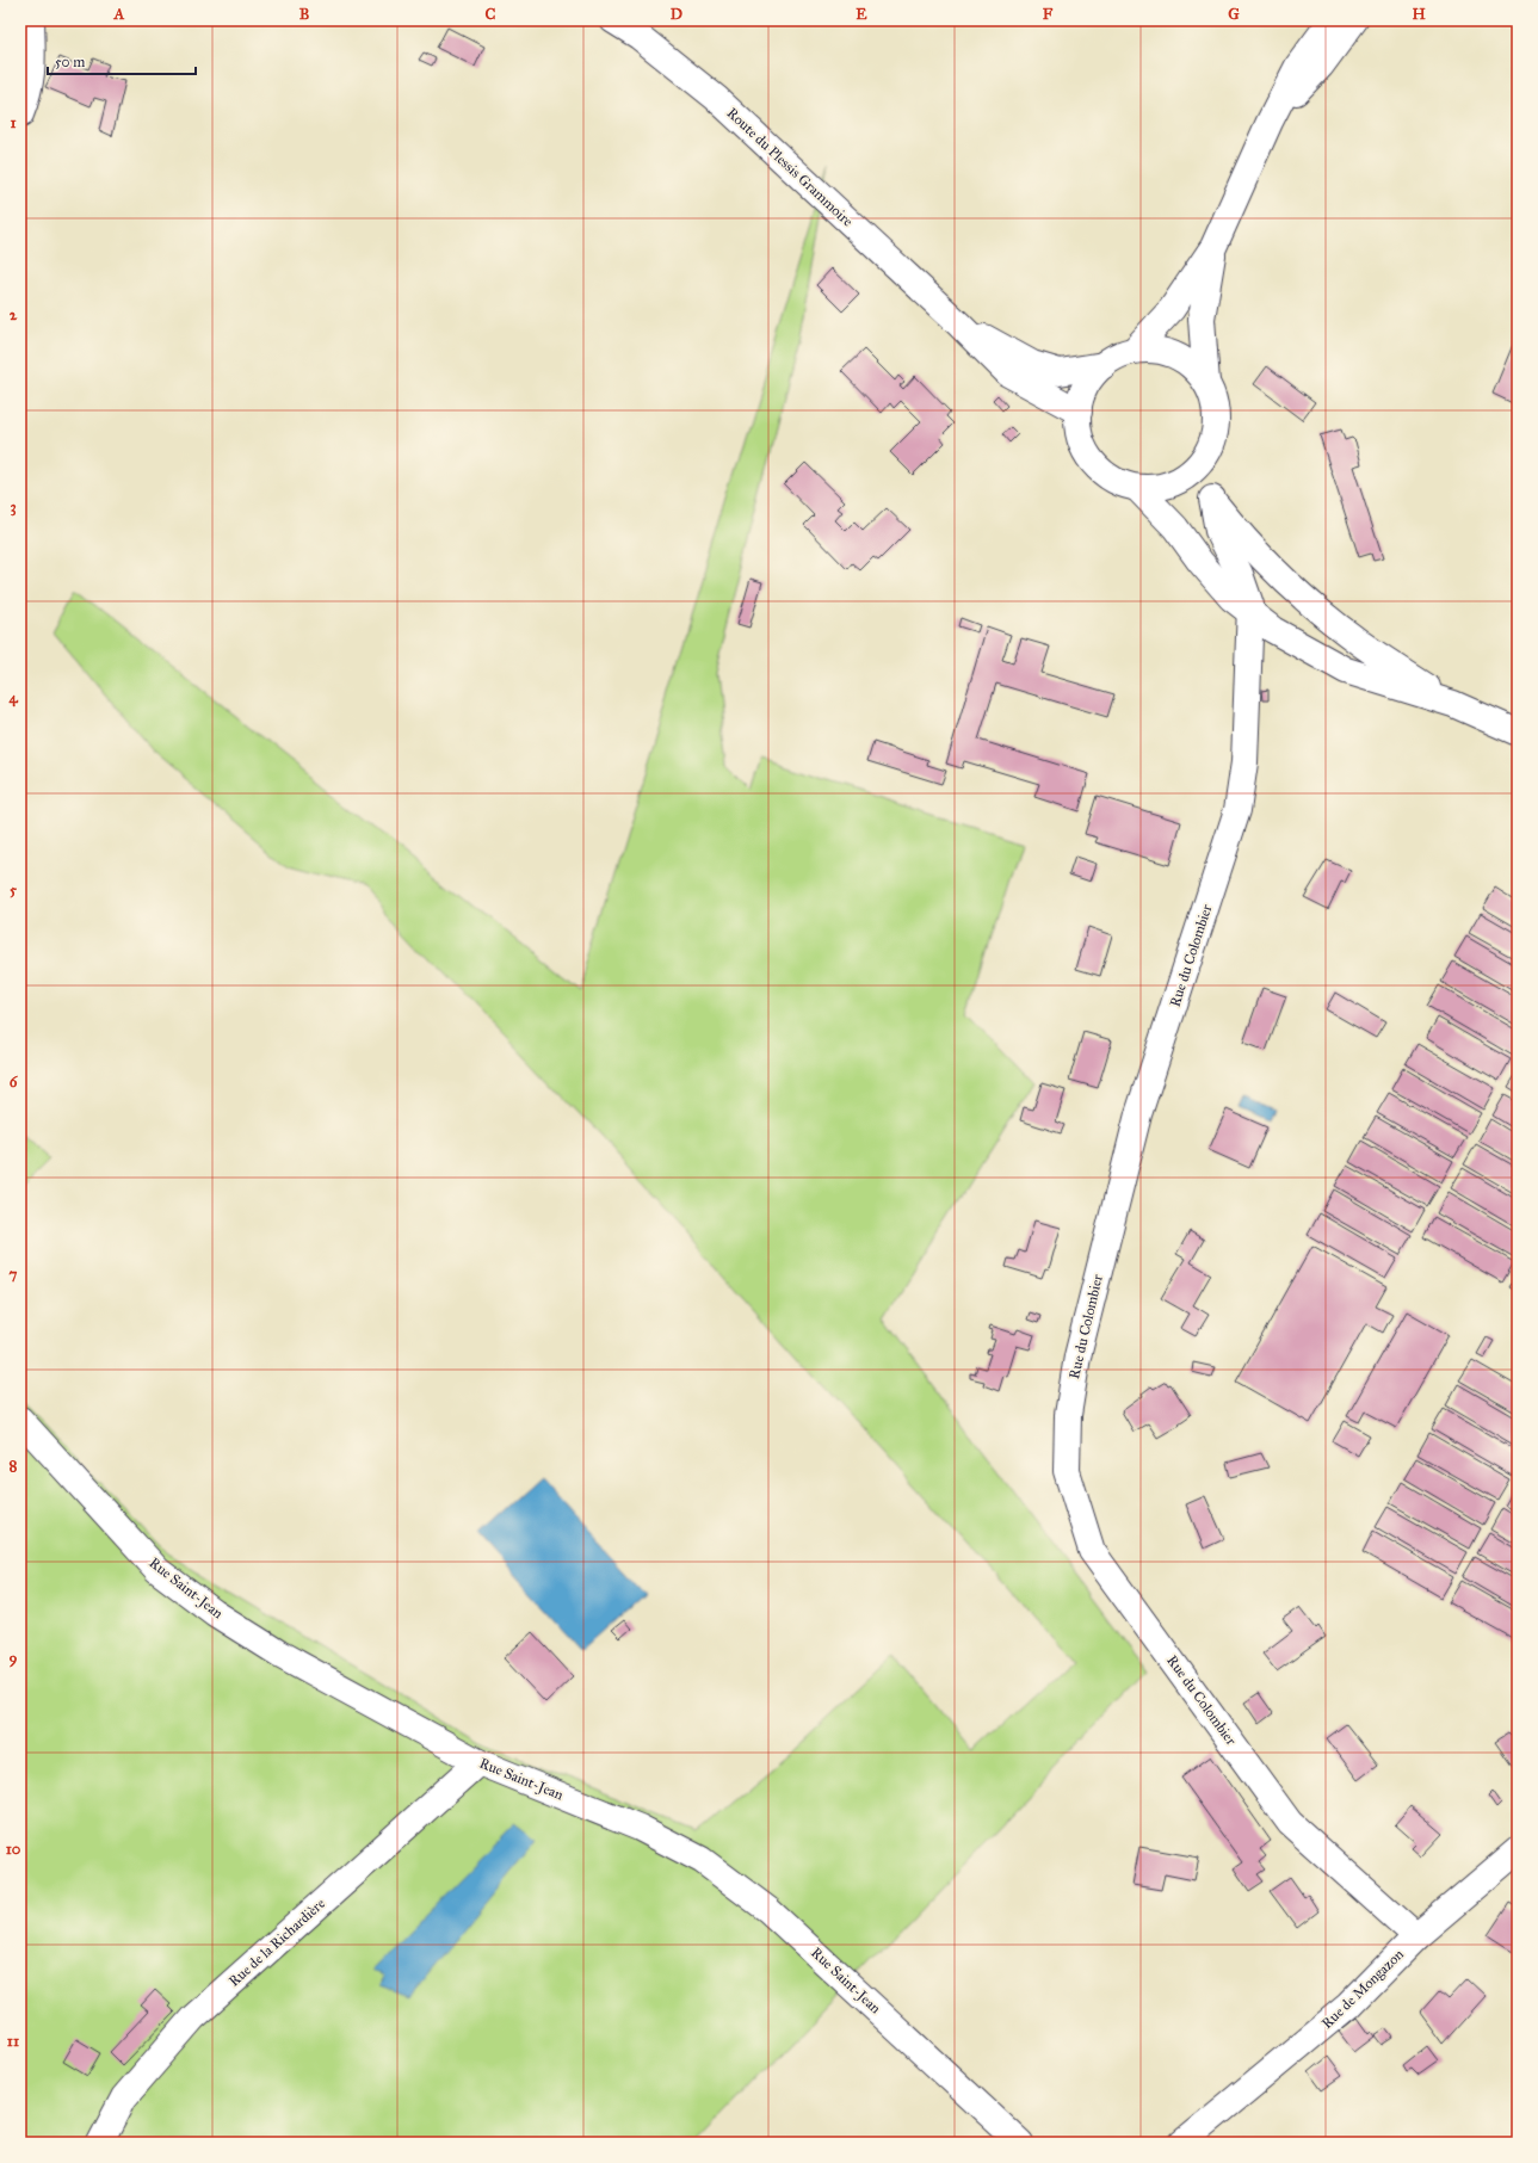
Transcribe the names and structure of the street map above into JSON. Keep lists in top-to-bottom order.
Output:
{
  "streets": {
    "street": [
      "Route du Plessis Grammoire",
      "Rue du Colombier",
      "Rue Saint-Jean",
      "Rue de la Richardière",
      "Rue de Mongazon"
    ]
  },
  "crossings": [
    ["Route du Plessis Grammoire", "Rue du Colombier"],
    ["Rue du Colombier", "Rue de Mongazon"],
    ["Rue Saint-Jean", "Rue de la Richardière"]
  ],
  "scale_bar": "50 m",
  "grid": {
    "columns": [
      "A",
      "B",
      "C",
      "D",
      "E",
      "F",
      "G",
      "H"
    ],
    "rows": [
      "1",
      "2",
      "3",
      "4",
      "5",
      "6",
      "7",
      "8",
      "9",
      "10",
      "11"
    ]
  }
}
